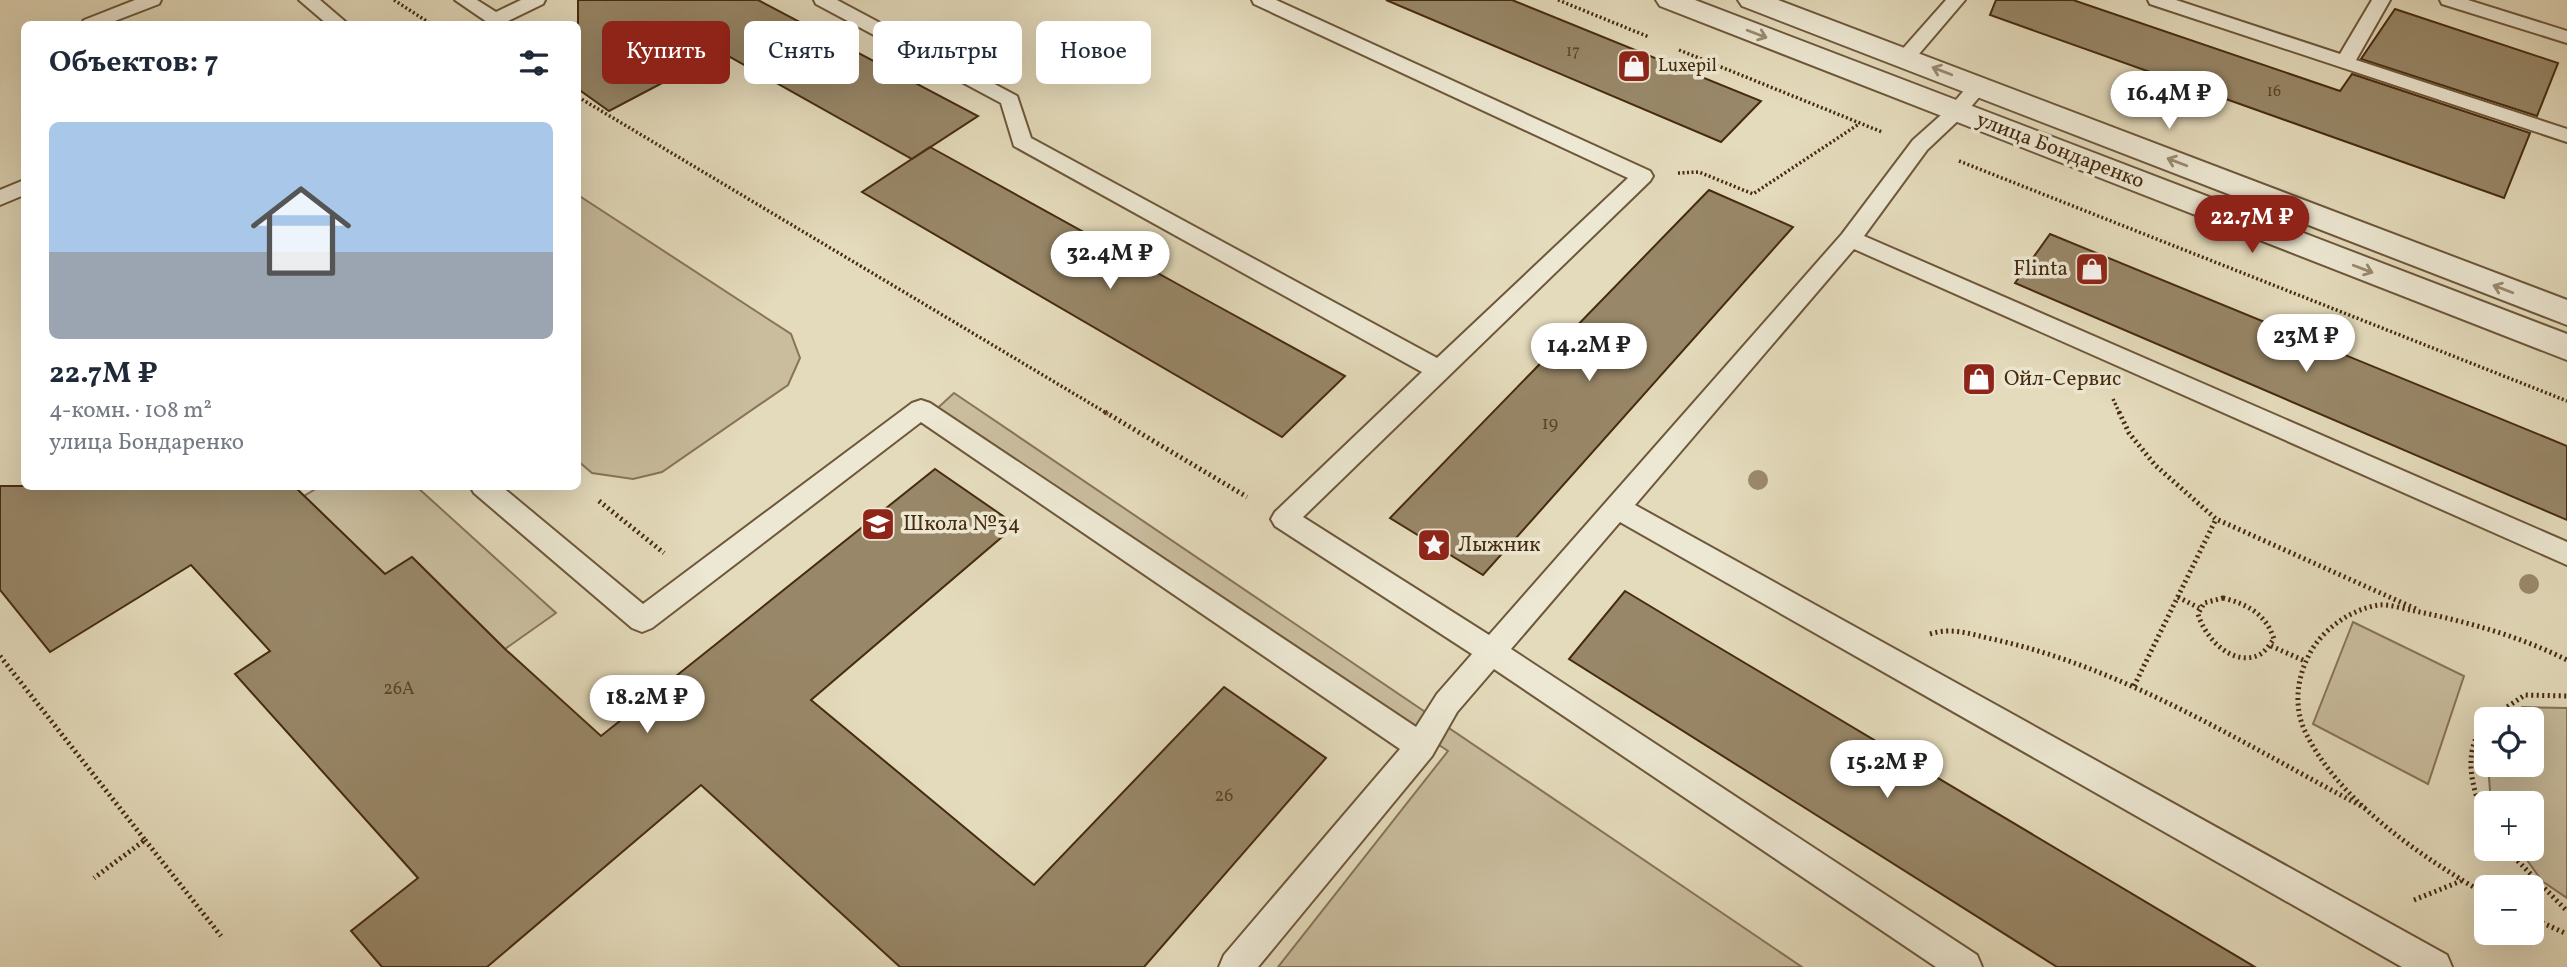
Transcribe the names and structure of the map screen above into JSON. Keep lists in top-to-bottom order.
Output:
{
  "streets": {
    "street": ["улица Бондаренко"]
  },
  "places": {
    "shop": ["Luxepil", "Flinta", "Ойл-Сервис"],
    "school or university": ["Школа №34"],
    "place": ["Лыжник"]
  },
  "house_numbers": [
    "17",
    "16",
    "19",
    "26А",
    "26"
  ],
  "page": {
    "chip": [
      "Купить",
      "Снять",
      "Фильтры",
      "Новое"
    ],
    "heading": "Объектов: 7",
    "price": [
      "16.4M ₽",
      "22.7M ₽",
      "32.4M ₽",
      "23M ₽",
      "14.2M ₽",
      "18.2M ₽",
      "15.2M ₽"
    ],
    "list": [
      {
        "name": "22.7M ₽",
        "note": "4-комн. · 108 m² · улица Бондаренко"
      }
    ],
    "map_buttons": ["+", "−"]
  }
}
